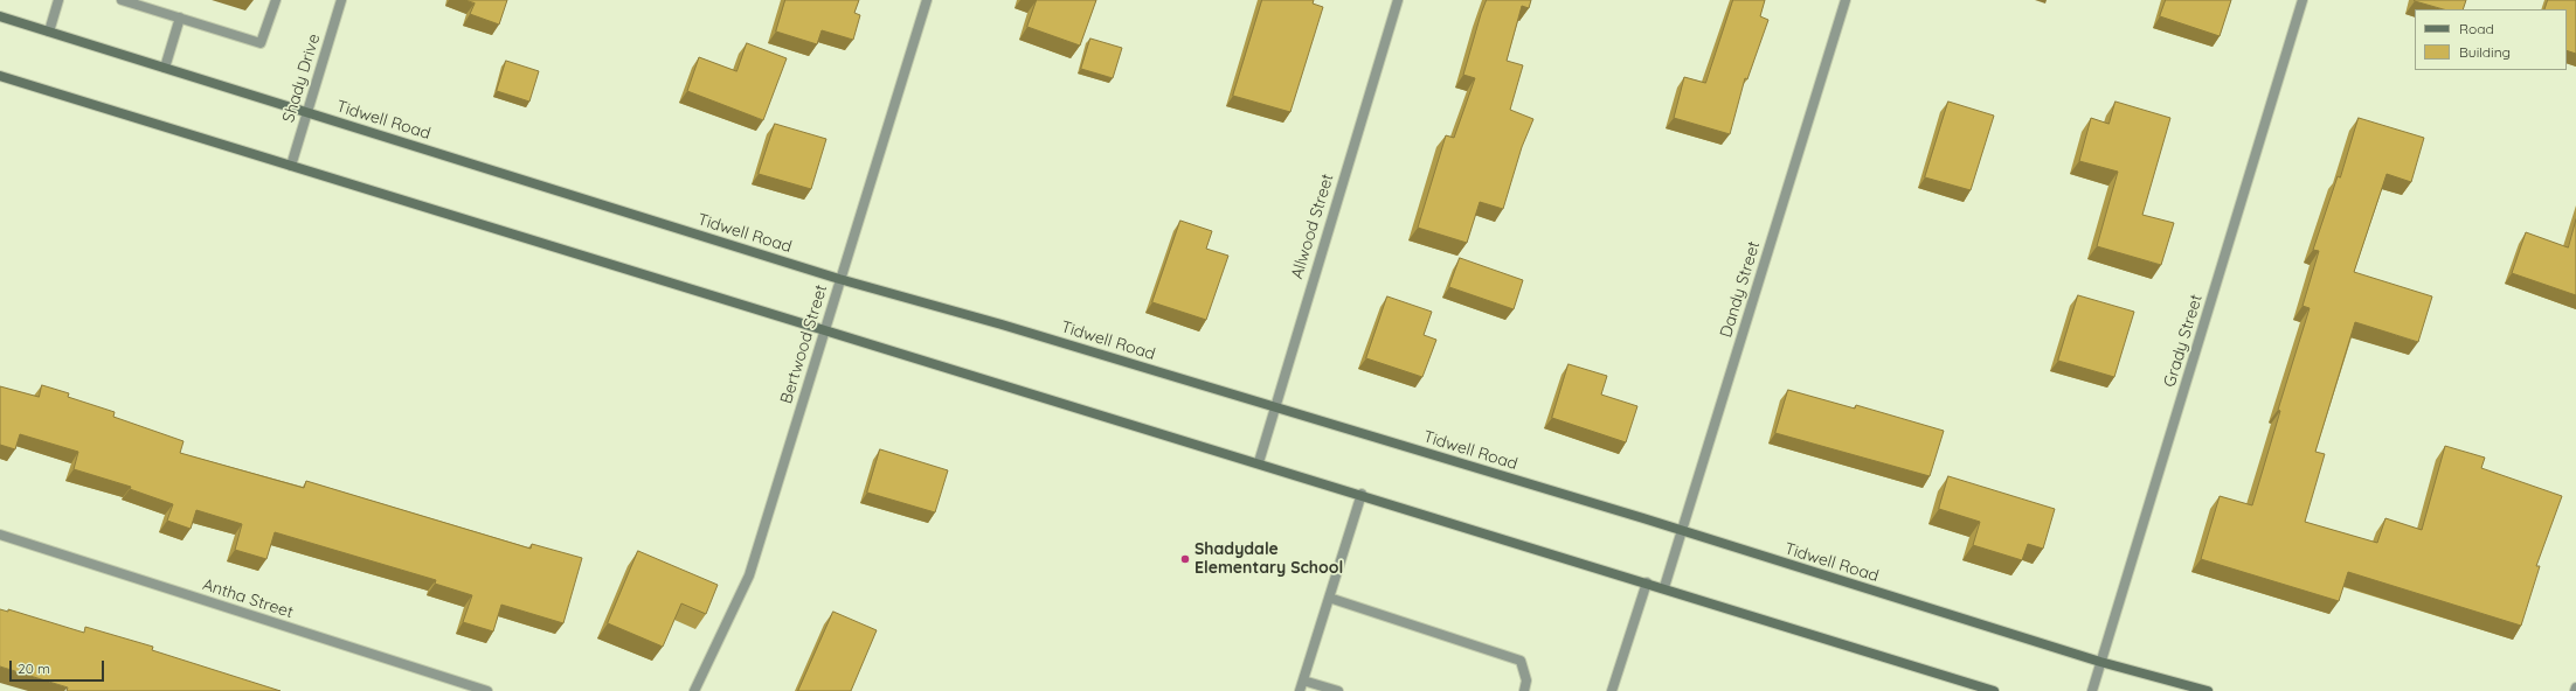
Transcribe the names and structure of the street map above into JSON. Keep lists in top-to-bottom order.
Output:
{
  "streets": {
    "main road": ["Tidwell Road"],
    "street": [
      "Shady Drive",
      "Allwood Street",
      "Dandy Street",
      "Grady Street",
      "Bertwood Street",
      "Antha Street"
    ]
  },
  "crossings": [
    ["Shady Drive", "Tidwell Road"],
    ["Tidwell Road", "Allwood Street"],
    ["Tidwell Road", "Dandy Street"],
    ["Tidwell Road", "Grady Street"],
    ["Tidwell Road", "Bertwood Street"]
  ],
  "places": ["Shadydale Elementary School"],
  "legend": ["Road", "Building"],
  "scale_bar": "20 m"
}
